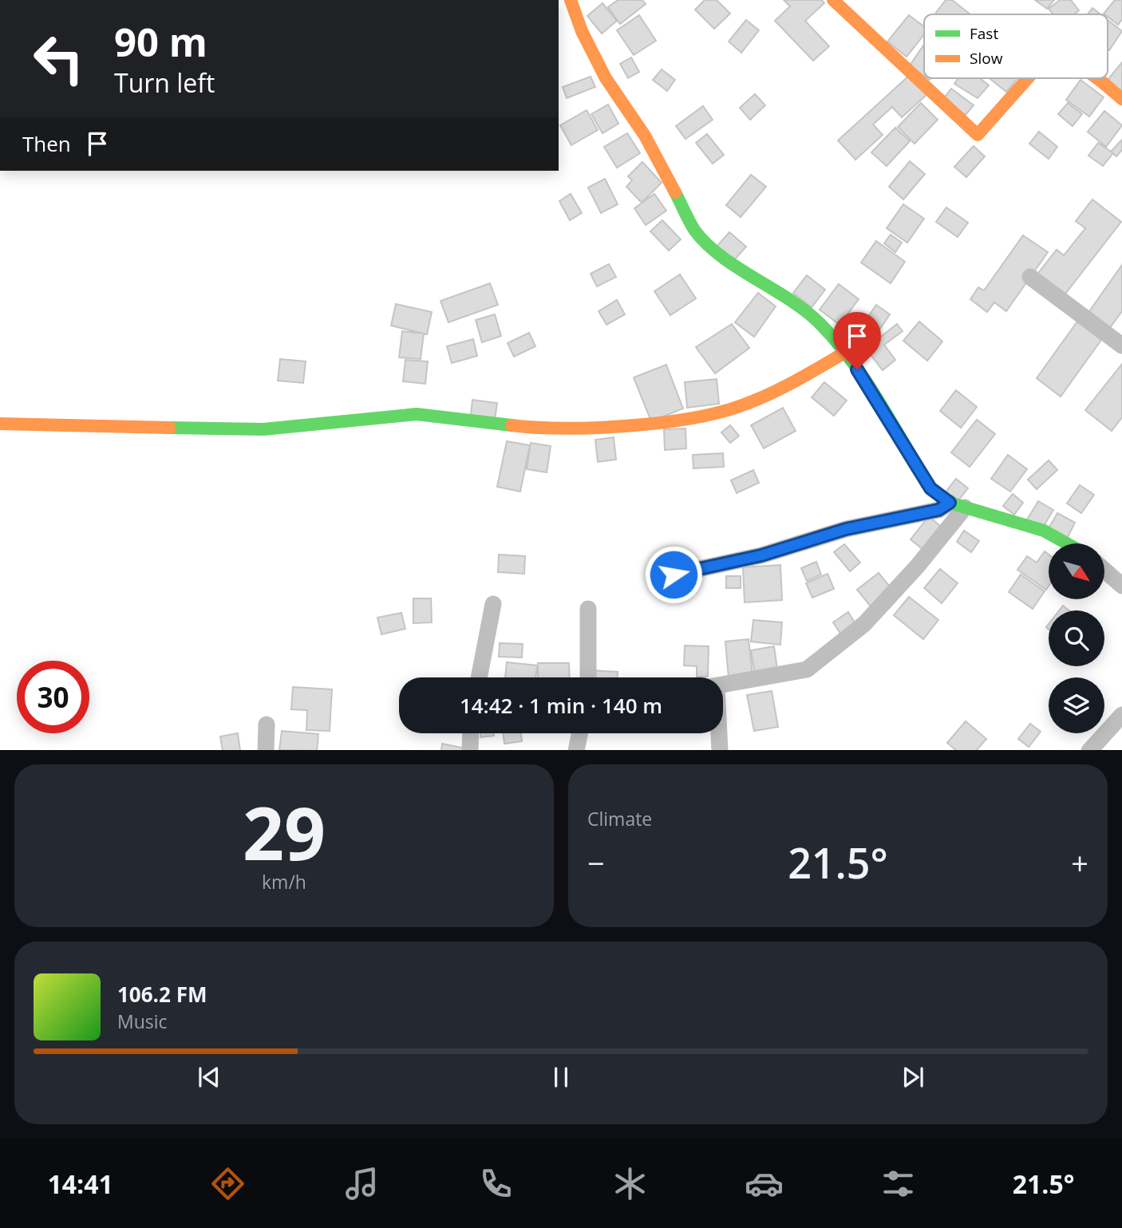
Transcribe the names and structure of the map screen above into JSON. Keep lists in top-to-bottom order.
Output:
{
  "legend": ["Fast", "Slow"],
  "north": "bottom right",
  "page": {
    "turn": ["90 m", "Turn left"],
    "then": "Then",
    "limit": "30",
    "trip": "14:42 · 1 min · 140 m",
    "tile": [
      ["29", "km/h"],
      "Climate"
    ],
    "heat": ["−", "21.5°", "+"],
    "song": ["106.2 FM", "Music"],
    "tabs": ["14:41", "21.5°"]
  }
}
